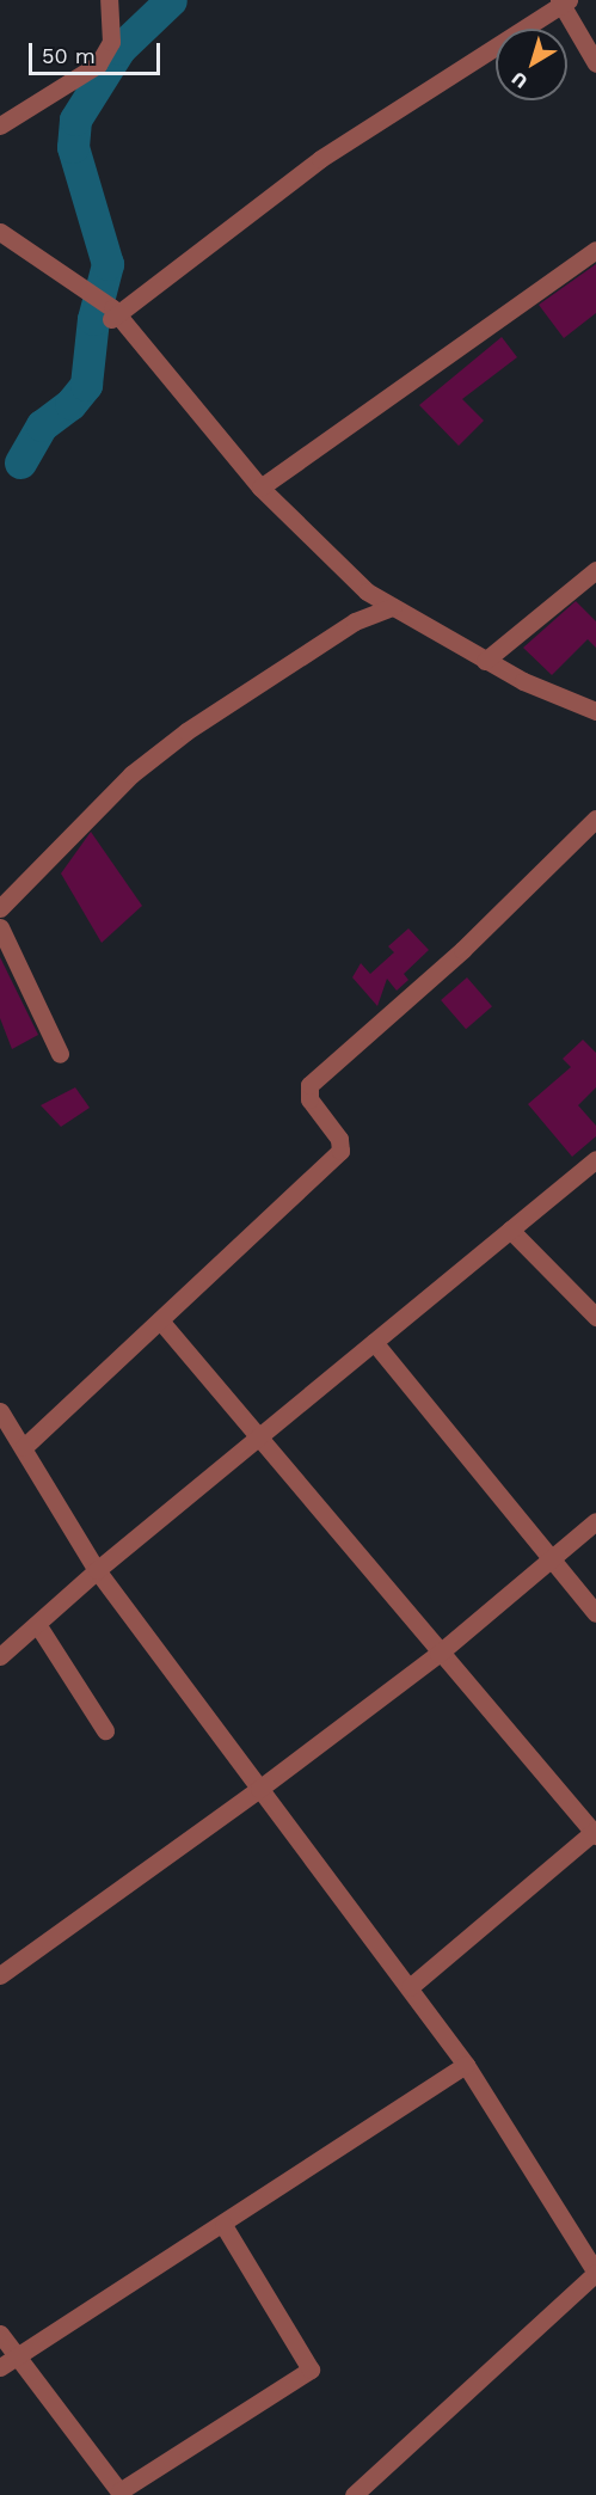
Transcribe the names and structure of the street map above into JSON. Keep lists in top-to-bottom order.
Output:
{
  "scale_bar": "50 m",
  "north": "bottom left"
}
